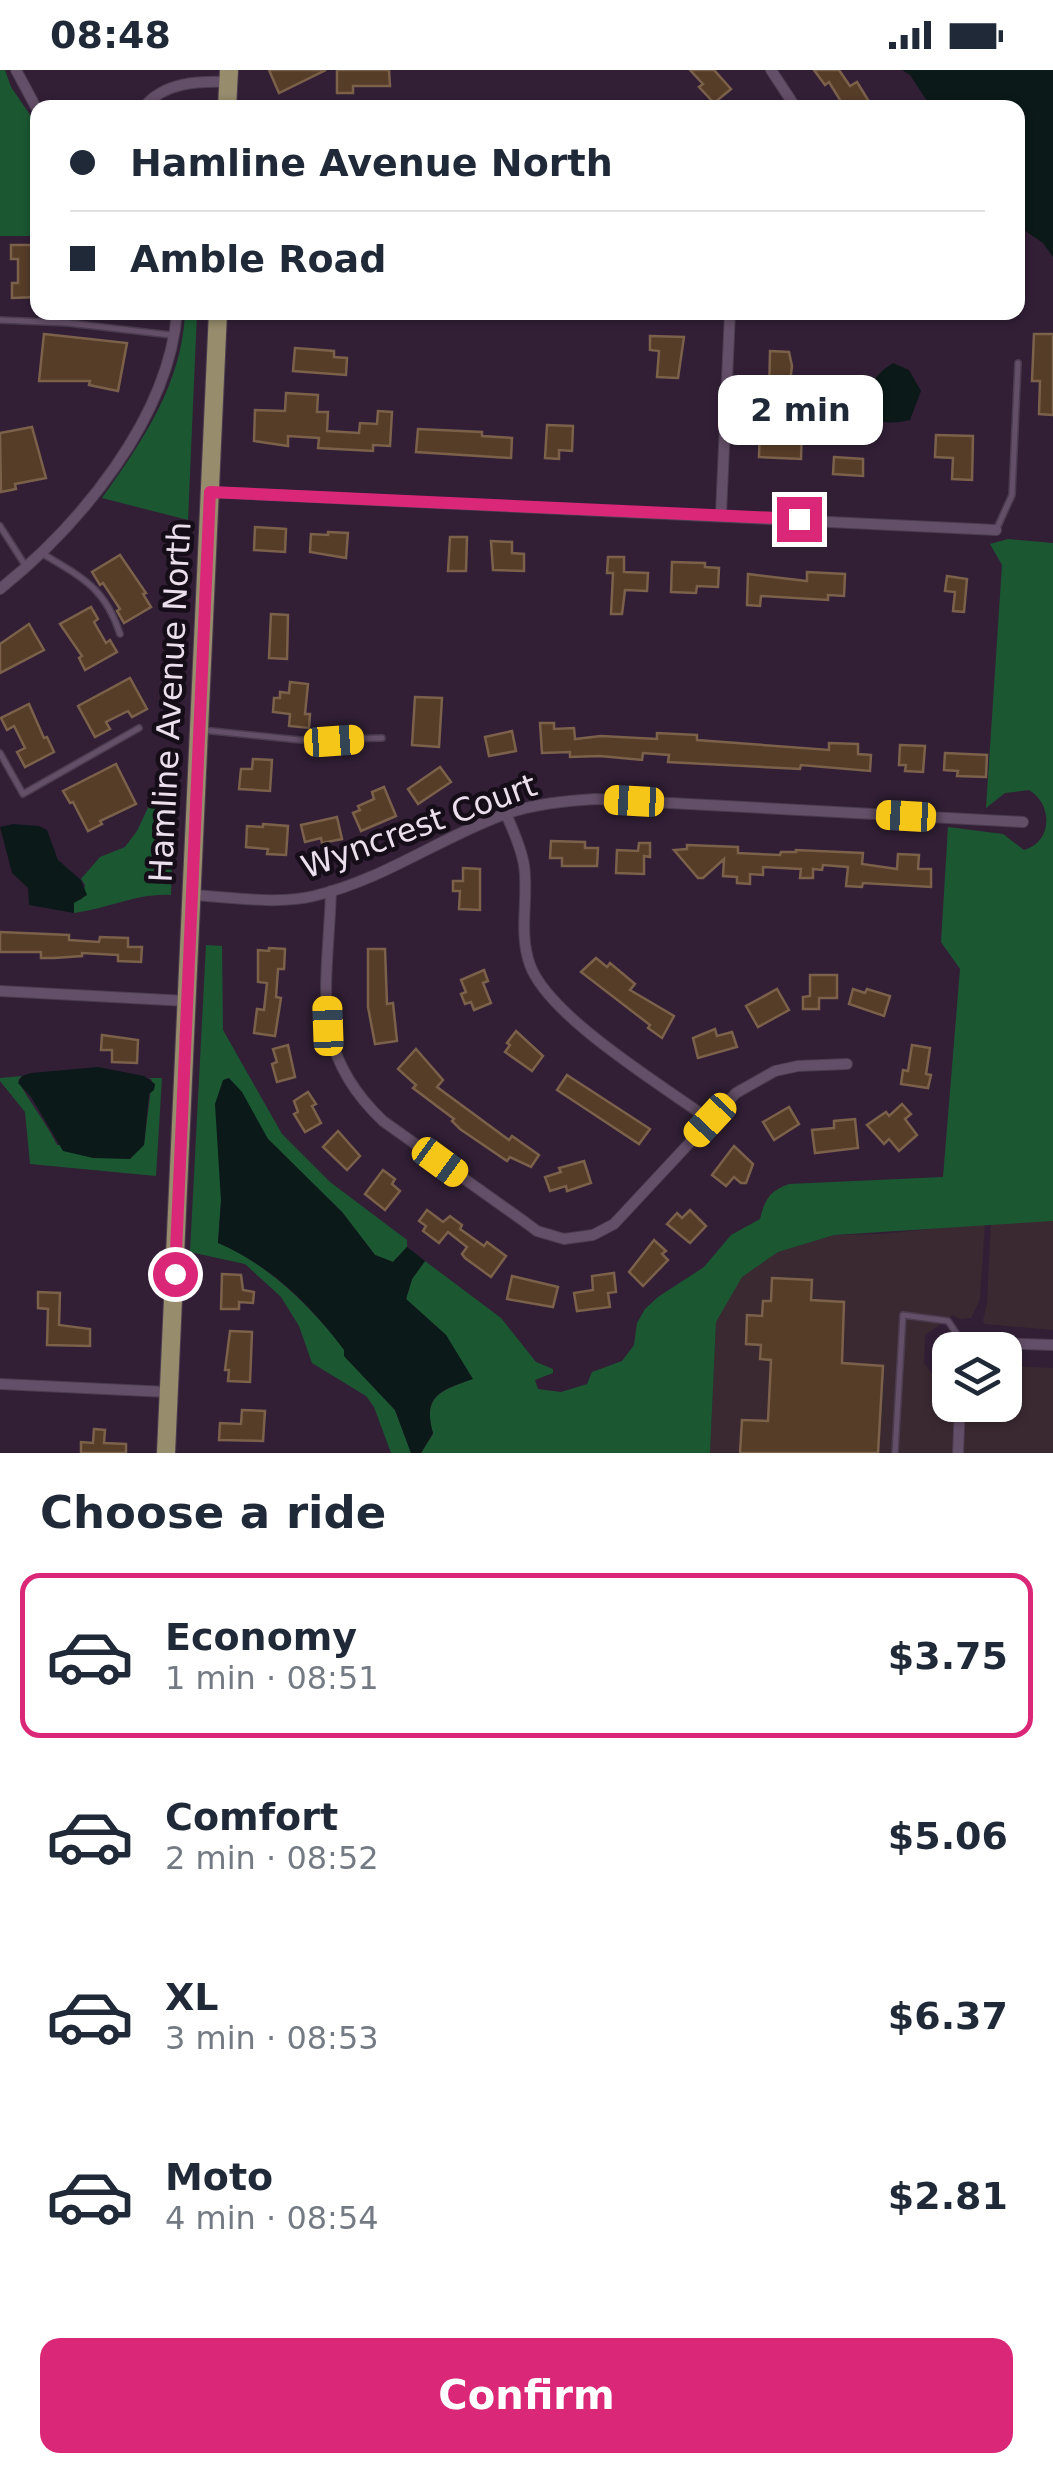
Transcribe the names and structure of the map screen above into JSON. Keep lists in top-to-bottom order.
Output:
{
  "streets": {
    "main road": ["Hamline Avenue North"],
    "street": ["Wyncrest Court"]
  },
  "crossings": [
    ["Hamline Avenue North", "Wyncrest Court"]
  ],
  "page": {
    "status": "08:48",
    "banner": ["Hamline Avenue North", "Amble Road"],
    "bubble": "2 min",
    "heading": "Choose a ride",
    "list": [
      {
        "name": "Economy",
        "note": "1 min · 08:51",
        "value": "$3.75"
      },
      {
        "name": "Comfort",
        "note": "2 min · 08:52",
        "value": "$5.06"
      },
      {
        "name": "XL",
        "note": "3 min · 08:53",
        "value": "$6.37"
      },
      {
        "name": "Moto",
        "note": "4 min · 08:54",
        "value": "$2.81"
      }
    ],
    "buttons": "Confirm"
  }
}
